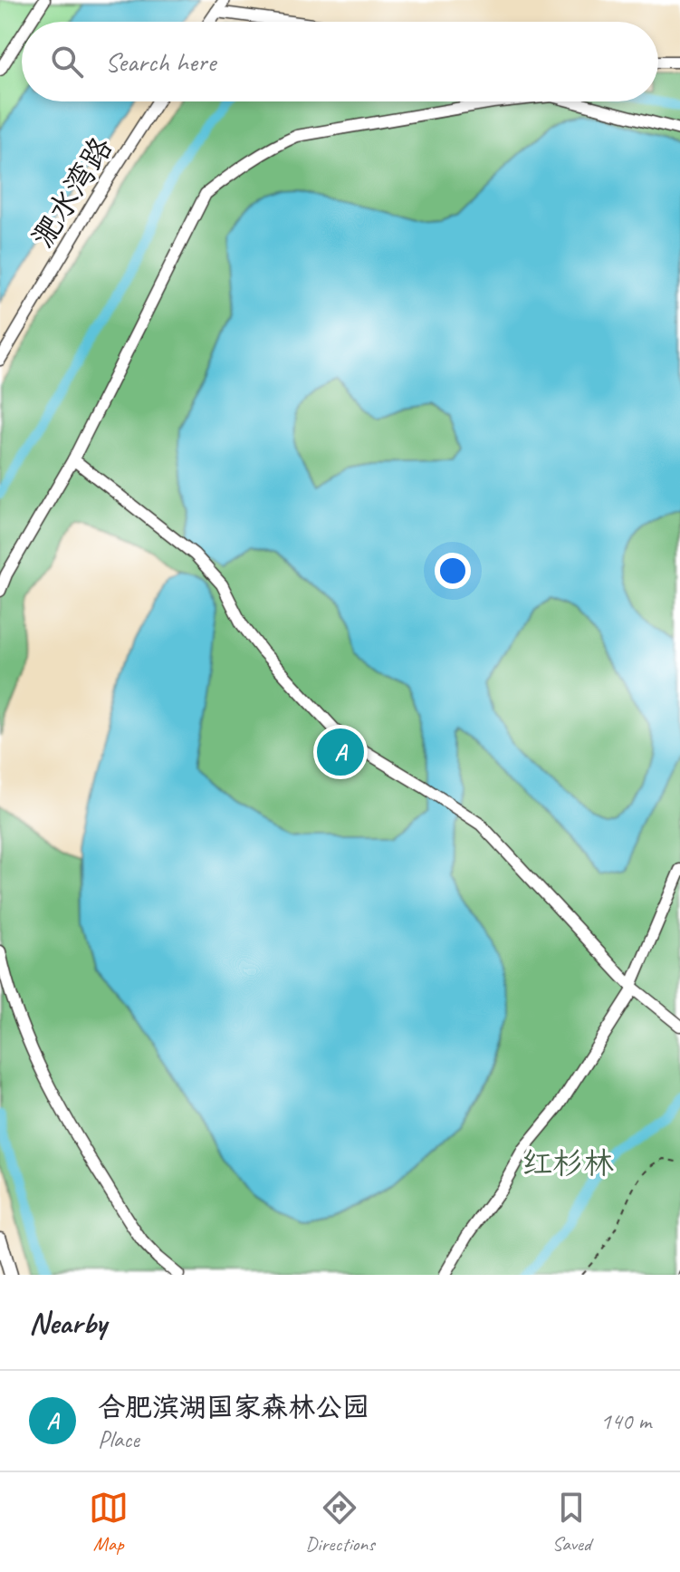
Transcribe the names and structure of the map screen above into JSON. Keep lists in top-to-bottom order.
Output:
{
  "streets": {
    "street": ["淝水湾路"]
  },
  "parks": ["红杉林"],
  "page": {
    "search": "Search here",
    "pins": "A",
    "heading": "Nearby",
    "list": [
      {
        "mark": "A",
        "name": "合肥滨湖国家森林公园",
        "note": "Place",
        "value": "140 m"
      }
    ],
    "nav": ["Map", "Directions", "Saved"]
  }
}
